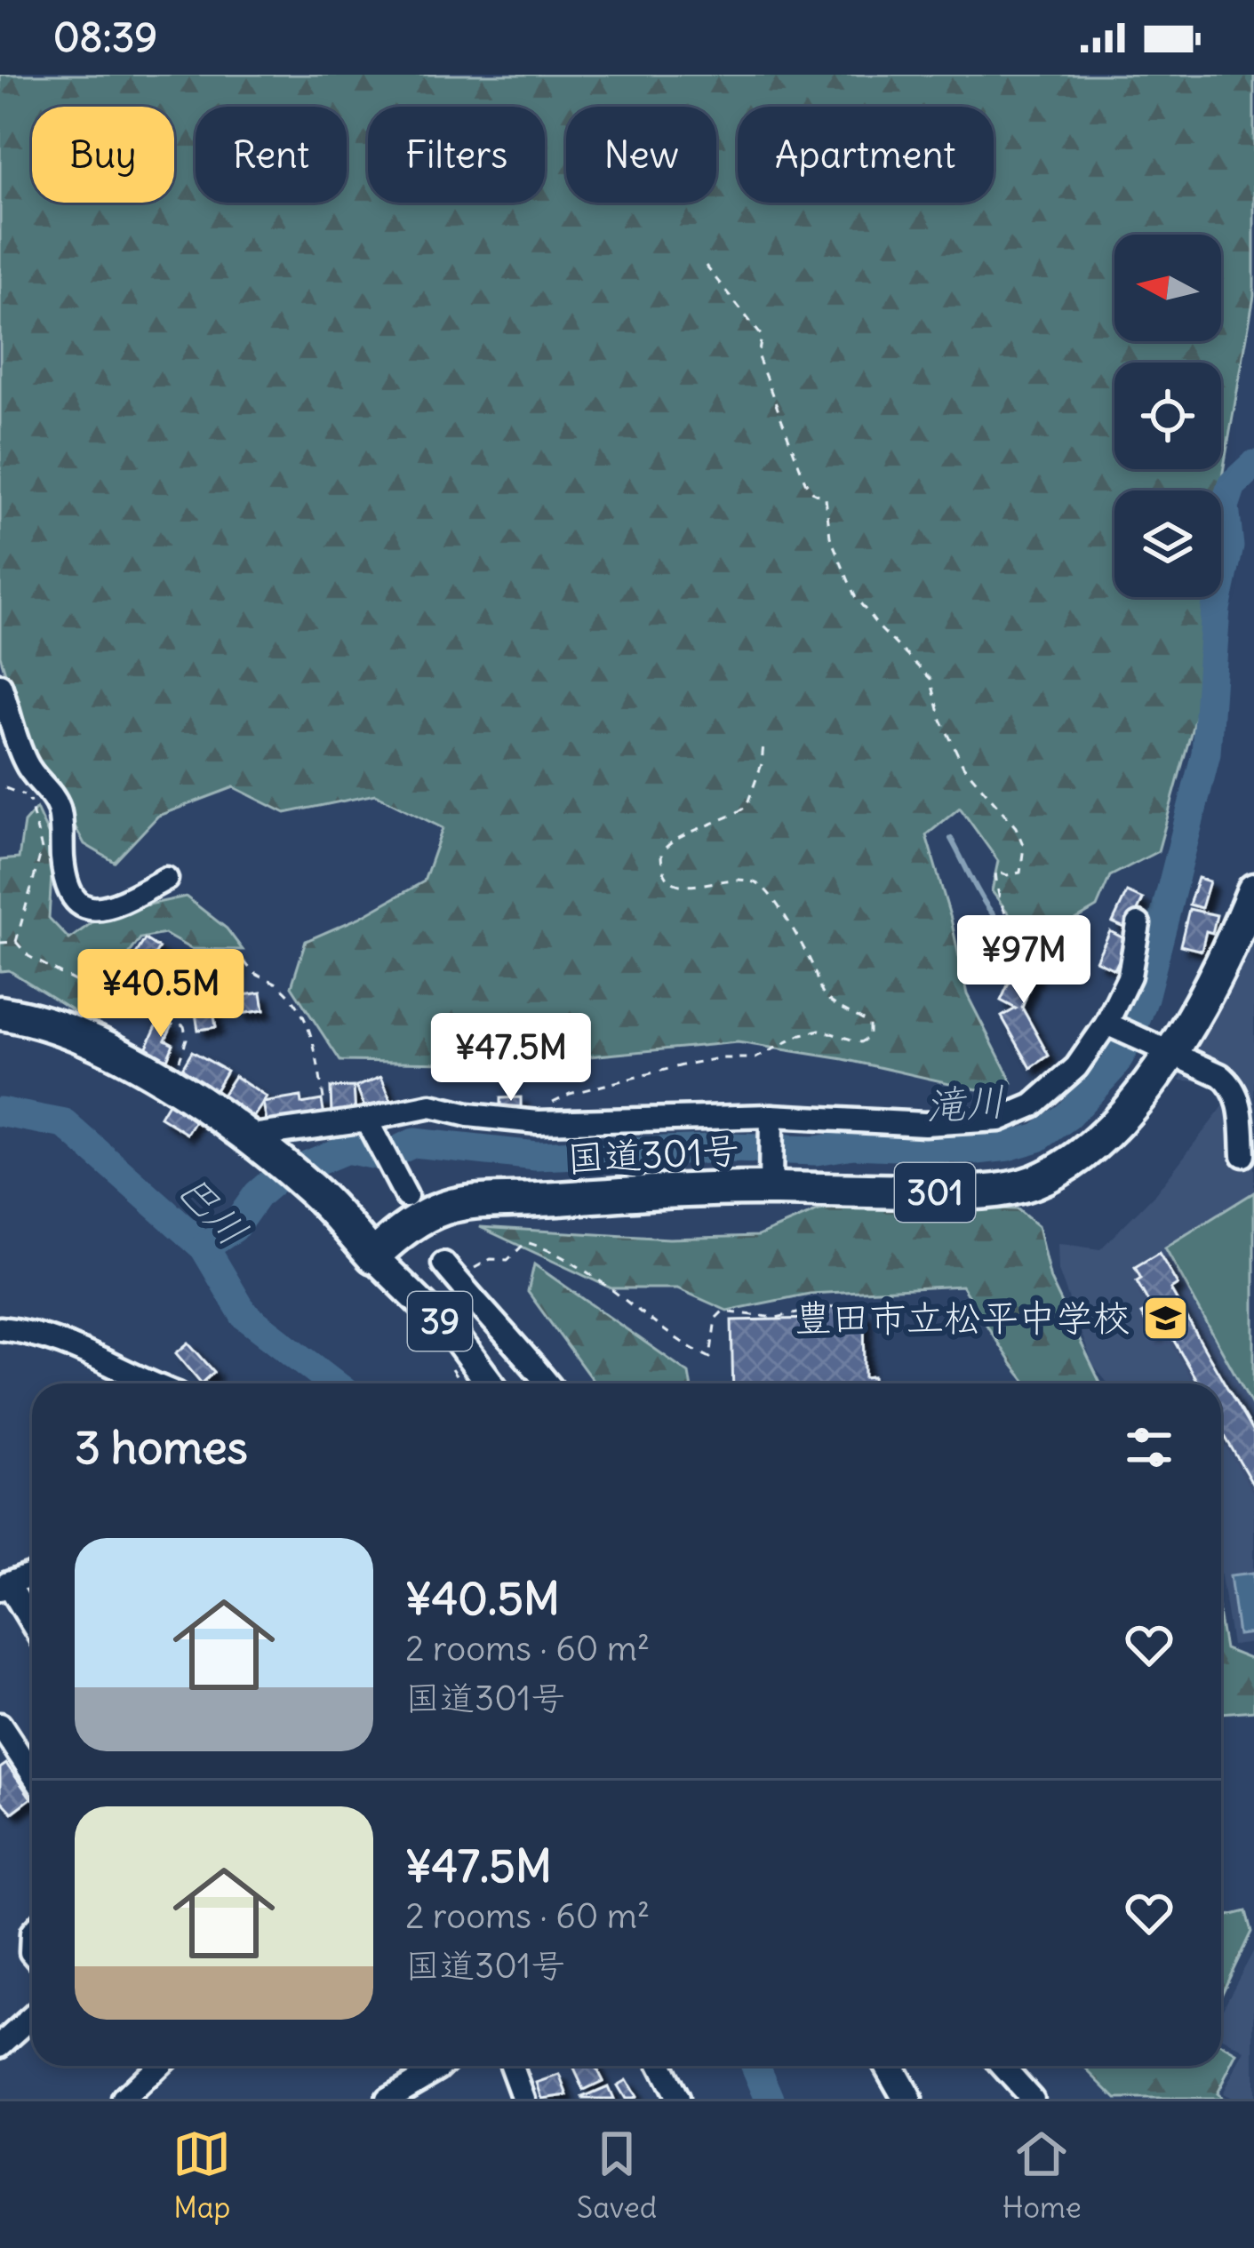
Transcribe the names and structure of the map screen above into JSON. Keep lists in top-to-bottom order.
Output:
{
  "streets": {
    "highway": ["国道301号", "301"],
    "main road": ["39"]
  },
  "crossings": [
    ["国道301号", "39"]
  ],
  "water": ["滝川", "巴川"],
  "places": {
    "school or university": ["豊田市立松平中学校"]
  },
  "north": "left",
  "page": {
    "status": "08:39",
    "chip": [
      "Buy",
      "Rent",
      "Filters",
      "New",
      "Apartment"
    ],
    "price": ["¥97M", "¥40.5M", "¥47.5M"],
    "heading": "3 homes",
    "list": [
      {
        "name": "¥40.5M",
        "note": "2 rooms · 60 m² · 国道301号"
      },
      {
        "name": "¥47.5M",
        "note": "2 rooms · 60 m² · 国道301号"
      }
    ],
    "tabs": ["Map", "Saved", "Home"]
  }
}
